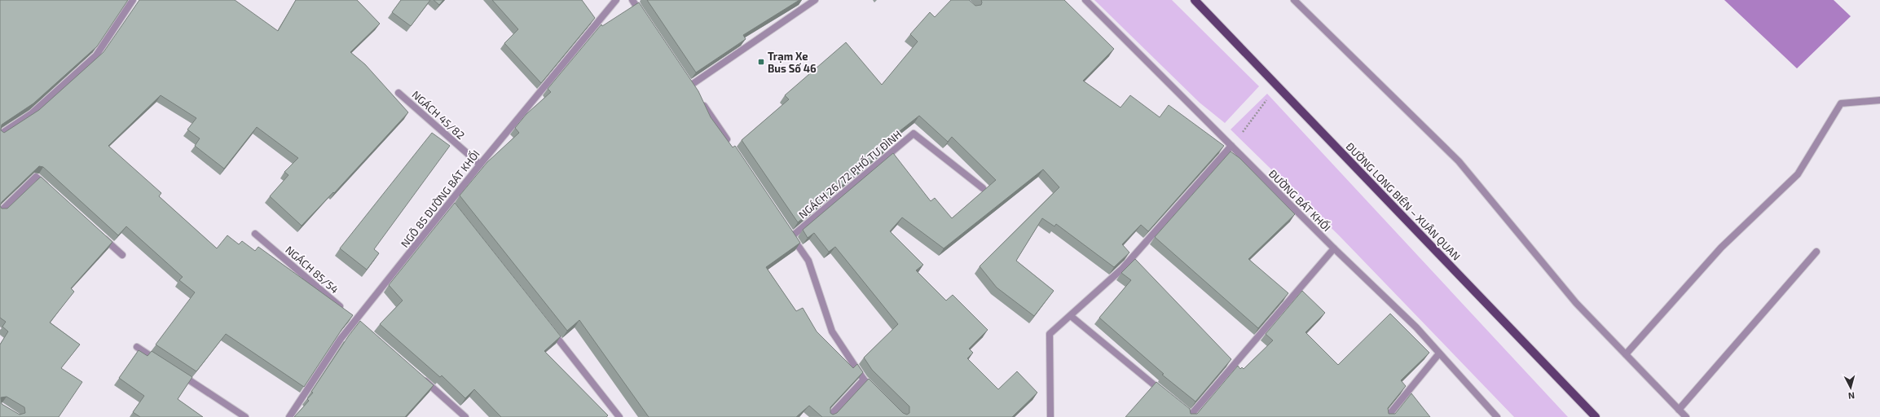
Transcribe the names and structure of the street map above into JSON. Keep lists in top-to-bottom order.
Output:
{
  "streets": {
    "main road": ["ĐƯỜNG LONG BIÊN – XUÂN QUAN"],
    "street": [
      "NGÁCH 45/82",
      "NGÁCH 26/72 PHỐ TƯ ĐÌNH",
      "NGÕ 85 ĐƯỜNG BÁT KHỐI",
      "ĐƯỜNG BÁT KHỐI",
      "NGÁCH 85/54"
    ]
  },
  "crossings": [
    ["NGÁCH 45/82", "NGÕ 85 ĐƯỜNG BÁT KHỐI"],
    ["NGÕ 85 ĐƯỜNG BÁT KHỐI", "NGÁCH 85/54"]
  ],
  "places": {
    "transit": ["Trạm Xe Bus Số 46"]
  },
  "north": "bottom"
}
